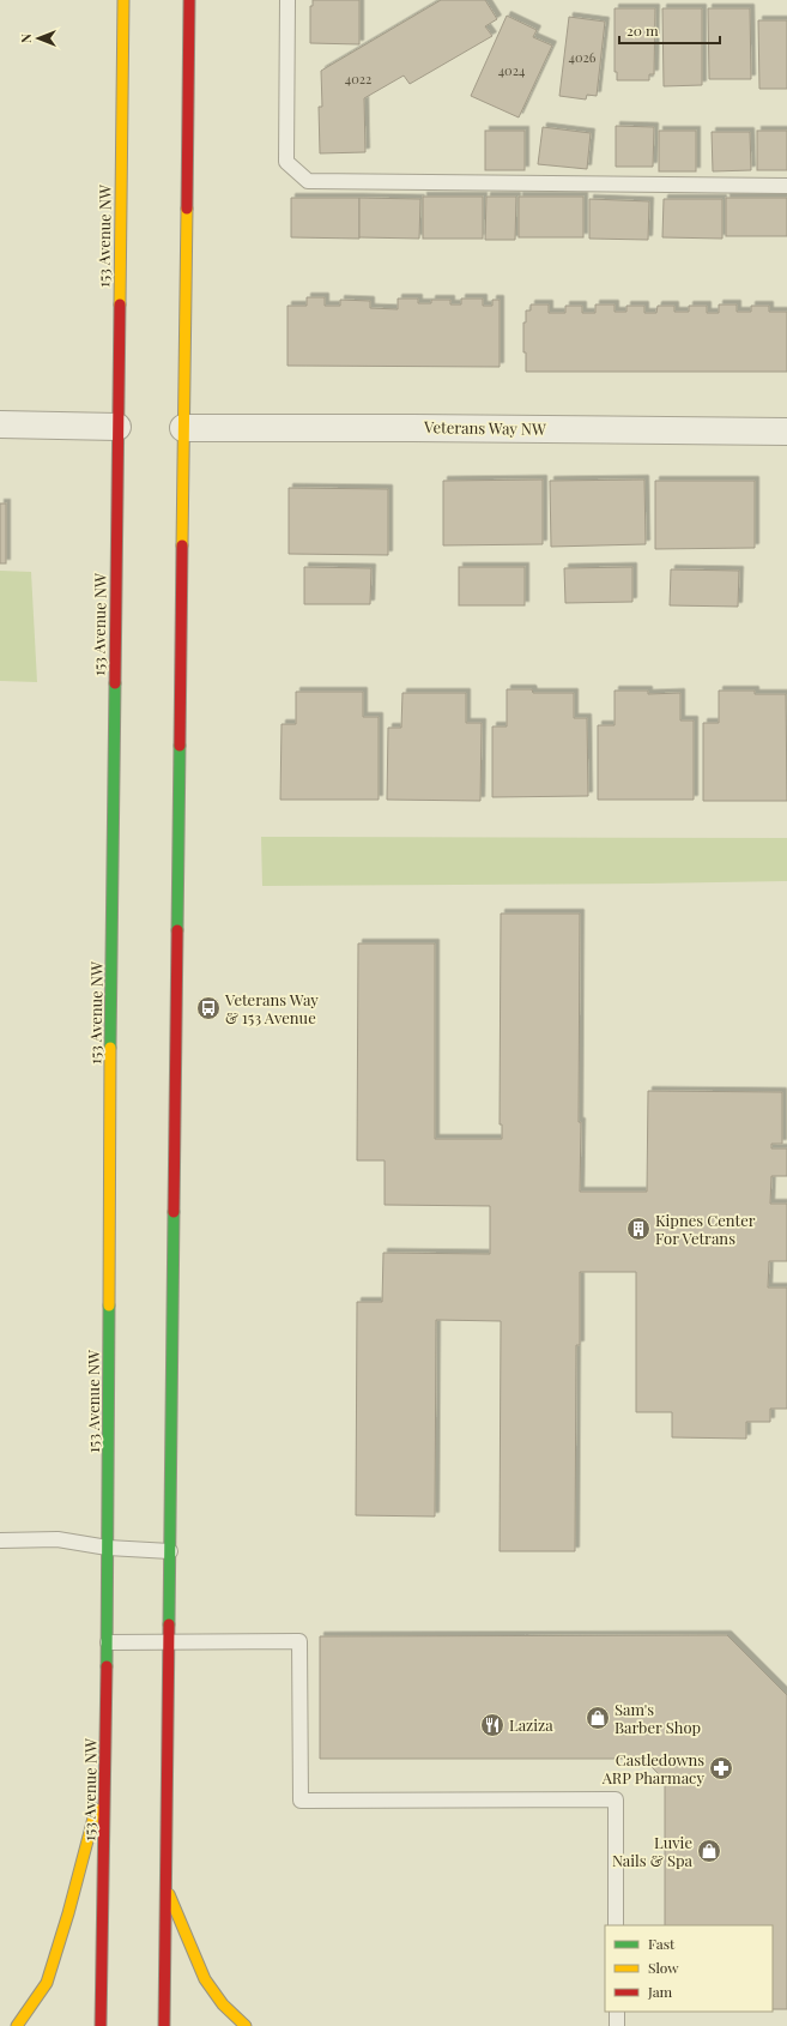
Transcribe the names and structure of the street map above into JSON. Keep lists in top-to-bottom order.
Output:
{
  "streets": {
    "main road": ["153 Avenue NW"],
    "street": ["Veterans Way NW"]
  },
  "places": {
    "bus stop": ["Veterans Way & 153 Avenue"],
    "building": ["Kipnes Center For Vetrans"],
    "shop": ["Sam's Barber Shop", "Luvie Nails & Spa"],
    "restaurant": ["Laziza"],
    "pharmacy": ["Castledowns ARP Pharmacy"]
  },
  "house_numbers": ["4026", "4024", "4022"],
  "legend": ["Fast", "Slow", "Jam"],
  "scale_bar": "20 m",
  "north": "left"
}
